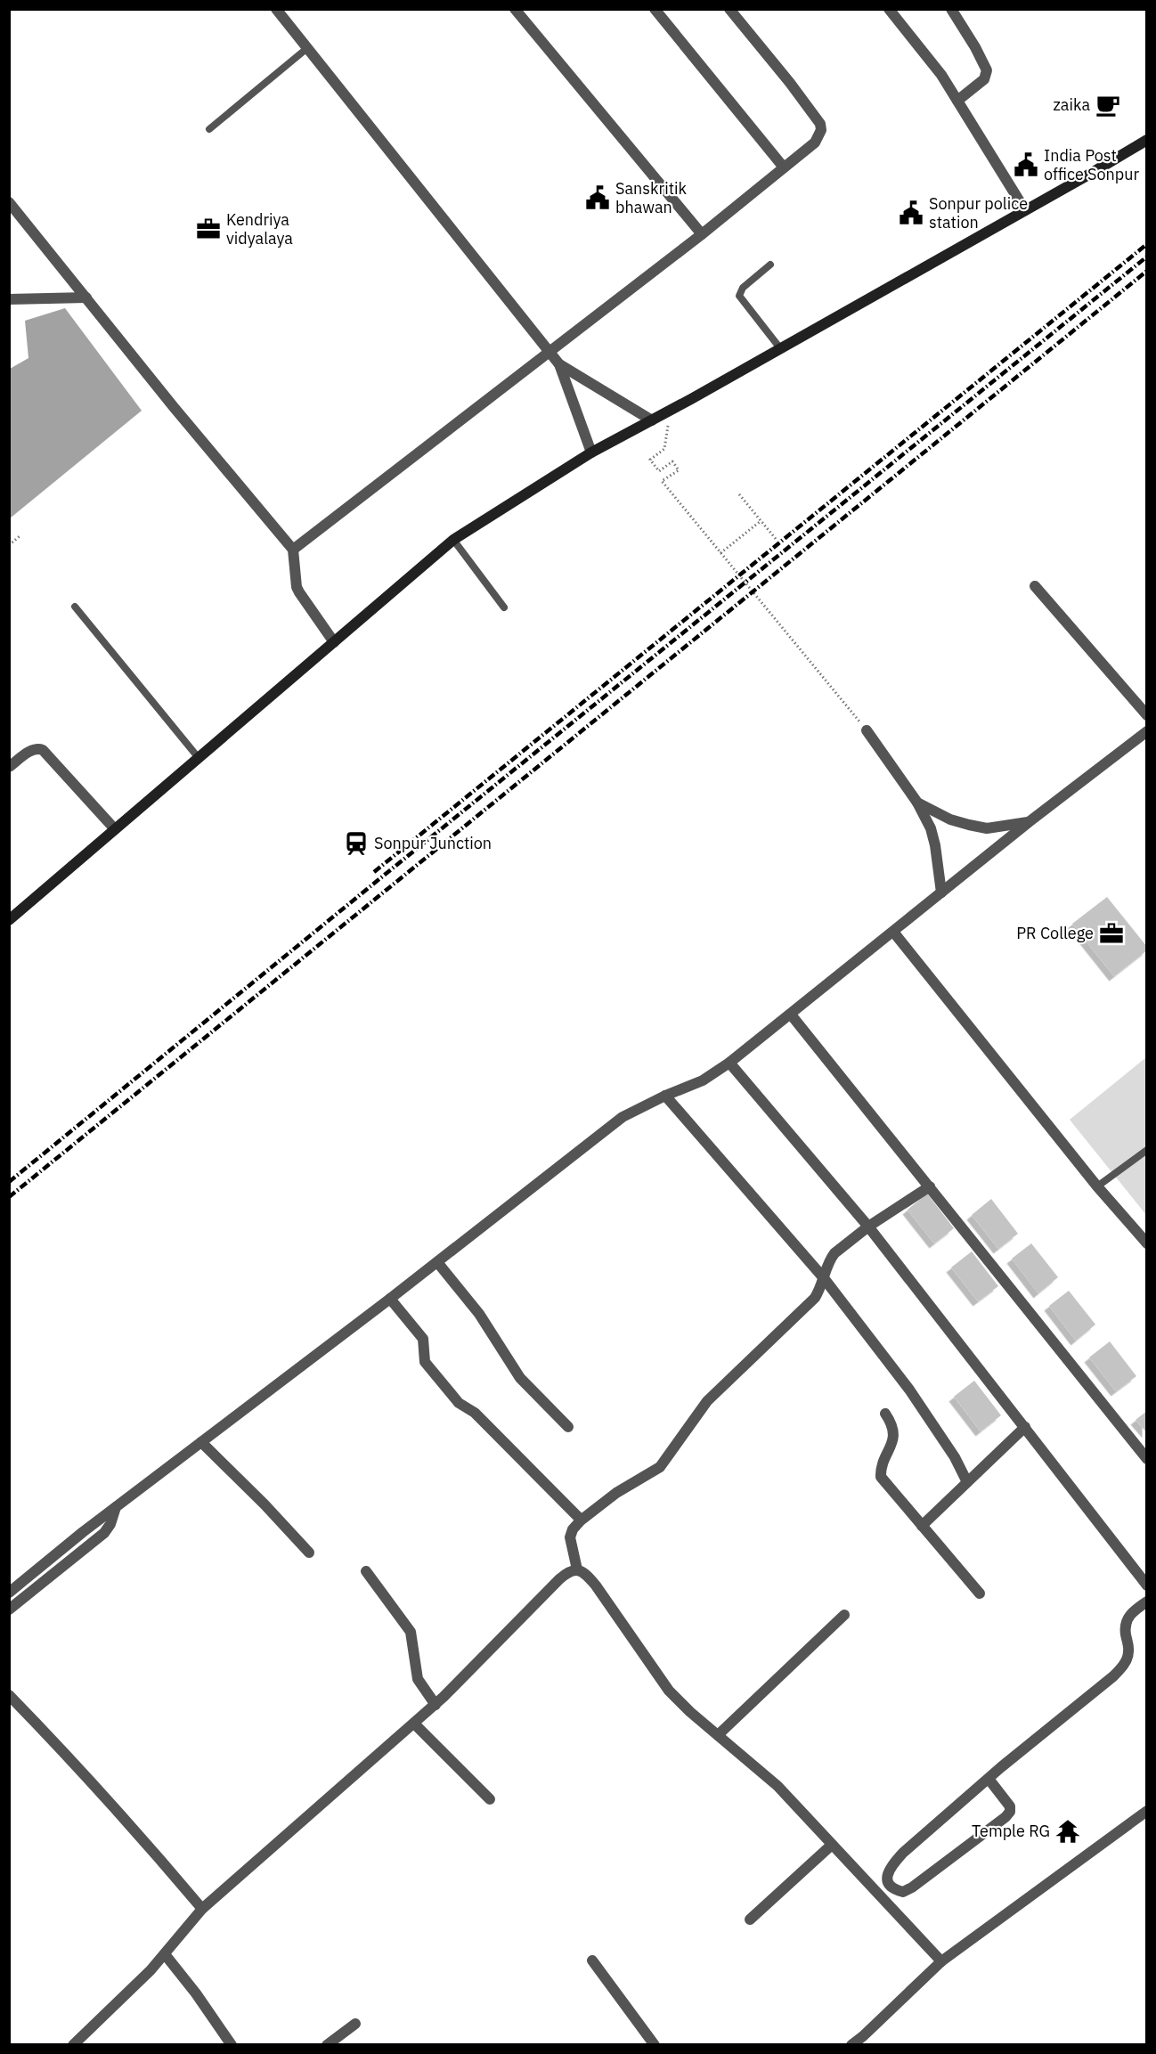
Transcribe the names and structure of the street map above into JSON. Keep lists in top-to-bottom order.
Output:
{
  "places": {
    "cafe": ["zaika"],
    "public building": ["India Post office Sonpur", "Sanskritik bhawan", "Sonpur police station"],
    "office": ["Kendriya vidyalaya", "PR College"],
    "station": ["Sonpur Junction"],
    "temple": ["Temple RG"]
  }
}
